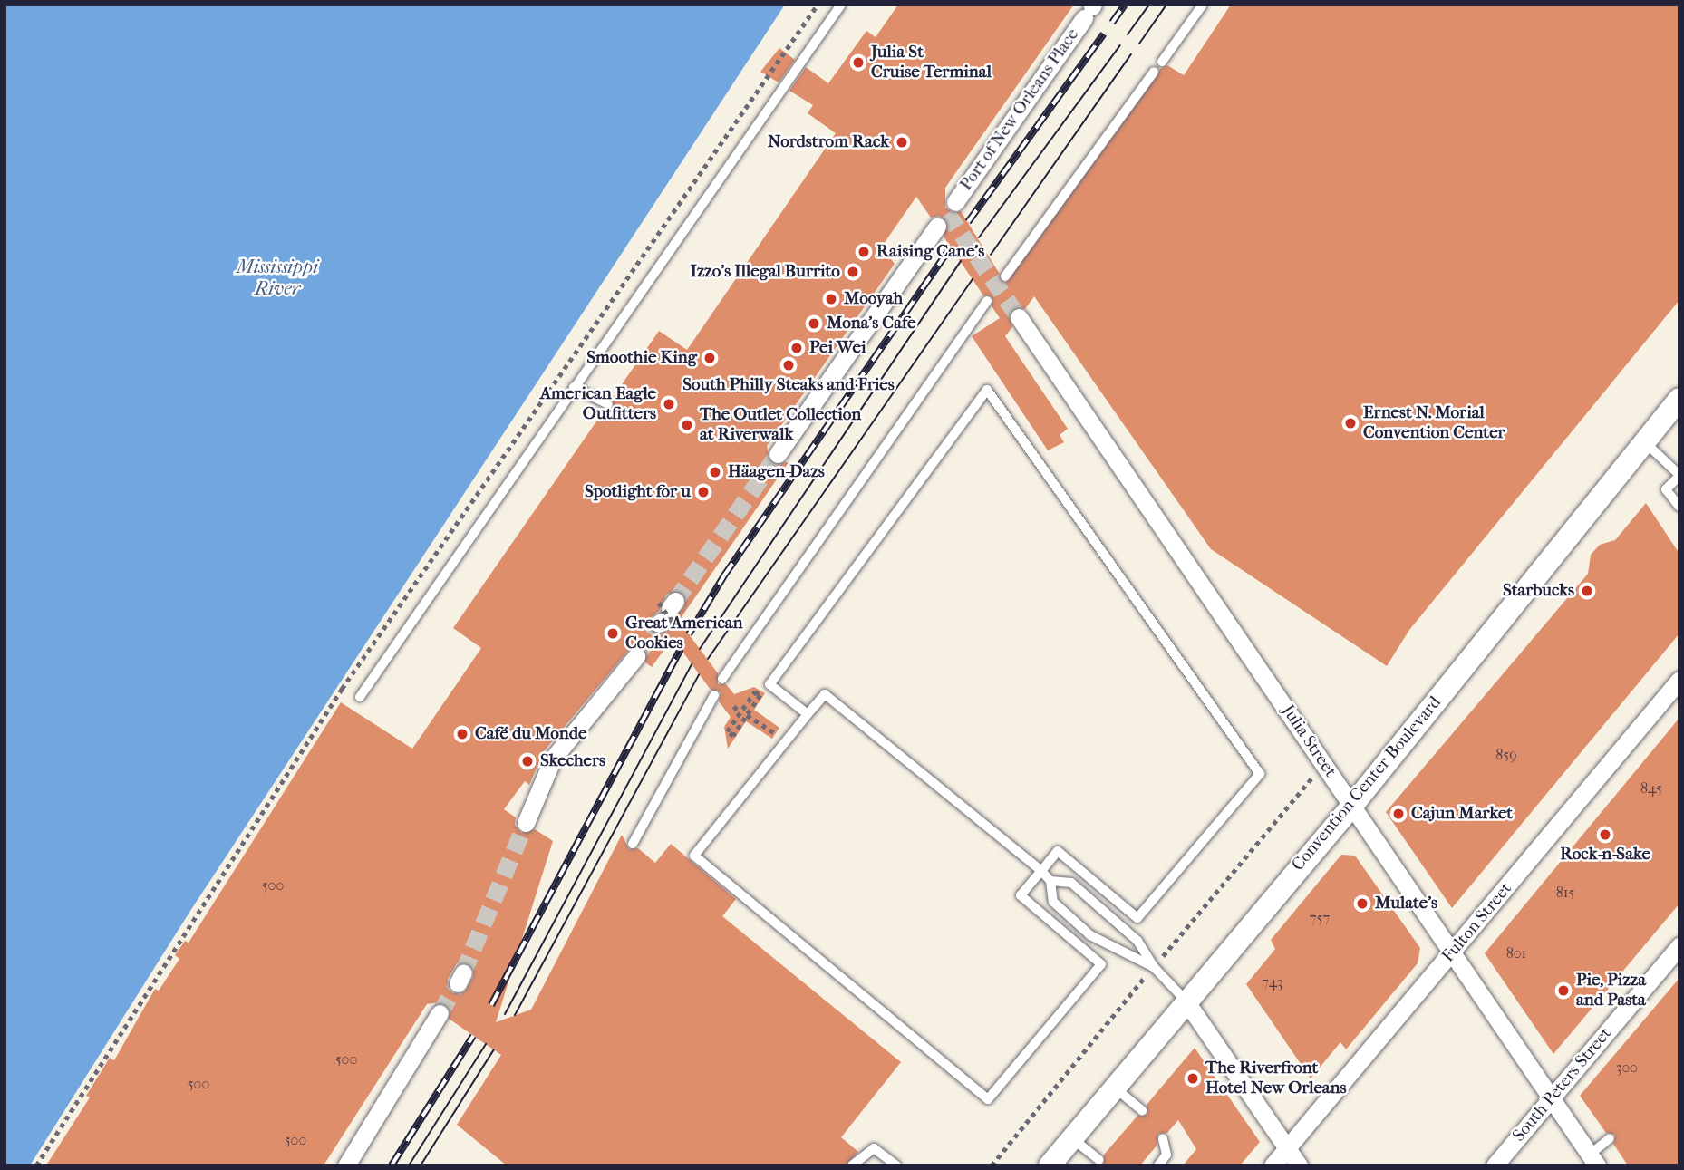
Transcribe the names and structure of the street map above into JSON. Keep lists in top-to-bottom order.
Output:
{
  "streets": {
    "street": [
      "Port of New Orleans Place",
      "Julia Street",
      "Convention Center Boulevard",
      "Fulton Street",
      "South Peters Street"
    ]
  },
  "crossings": [
    ["Julia Street", "Convention Center Boulevard"],
    ["Julia Street", "Fulton Street"],
    ["Julia Street", "South Peters Street"]
  ],
  "water": ["Mississippi River"],
  "places": [
    "Julia St Cruise Terminal",
    "Nordstrom Rack",
    "Raising Cane's",
    "Izzo's Illegal Burrito",
    "Mooyah",
    "Mona's Cafe",
    "Pei Wei",
    "Smoothie King",
    "South Philly Steaks and Fries",
    "American Eagle Outfitters",
    "Ernest N. Morial Convention Center",
    "The Outlet Collection at Riverwalk",
    "Häagen-Dazs",
    "Spotlight for u",
    "Starbucks",
    "Great American Cookies",
    "Café du Monde",
    "Skechers",
    "Cajun Market",
    "Rock-n-Sake",
    "Mulate's",
    "Pie, Pizza and Pasta",
    "The Riverfront Hotel New Orleans"
  ],
  "house_numbers": [
    "859",
    "845",
    "500",
    "815",
    "757",
    "801",
    "743",
    "500",
    "300",
    "500",
    "500"
  ]
}
